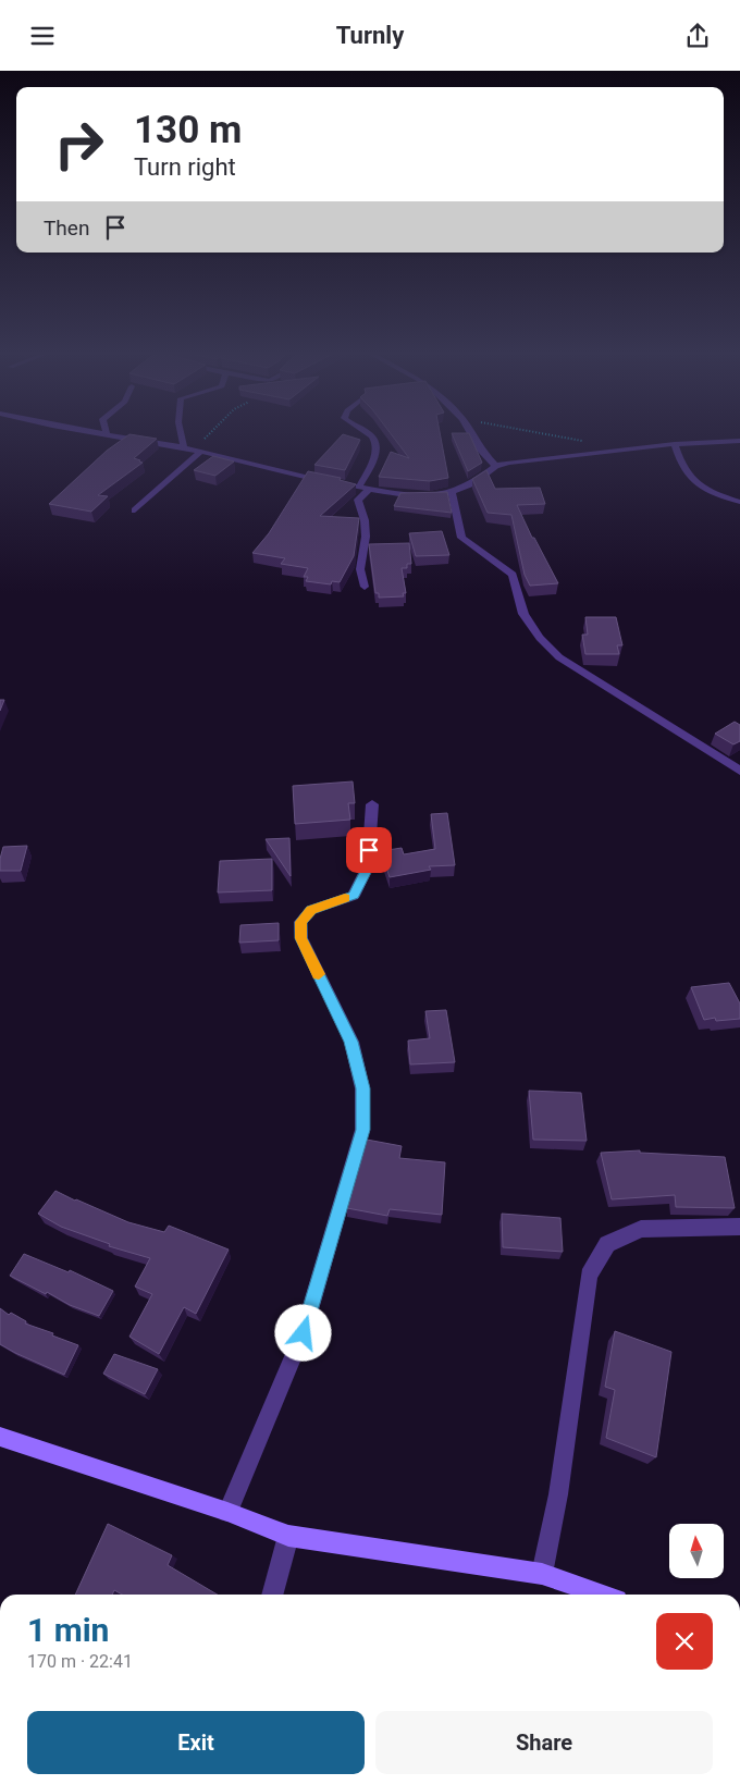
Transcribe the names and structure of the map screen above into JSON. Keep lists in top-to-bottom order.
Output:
{
  "north": "top",
  "page": {
    "header": "Turnly",
    "turn": ["130 m", "Turn right"],
    "then": "Then",
    "heading": ["1 min", "170 m · 22:41"],
    "buttons": ["Exit", "Share"]
  }
}
